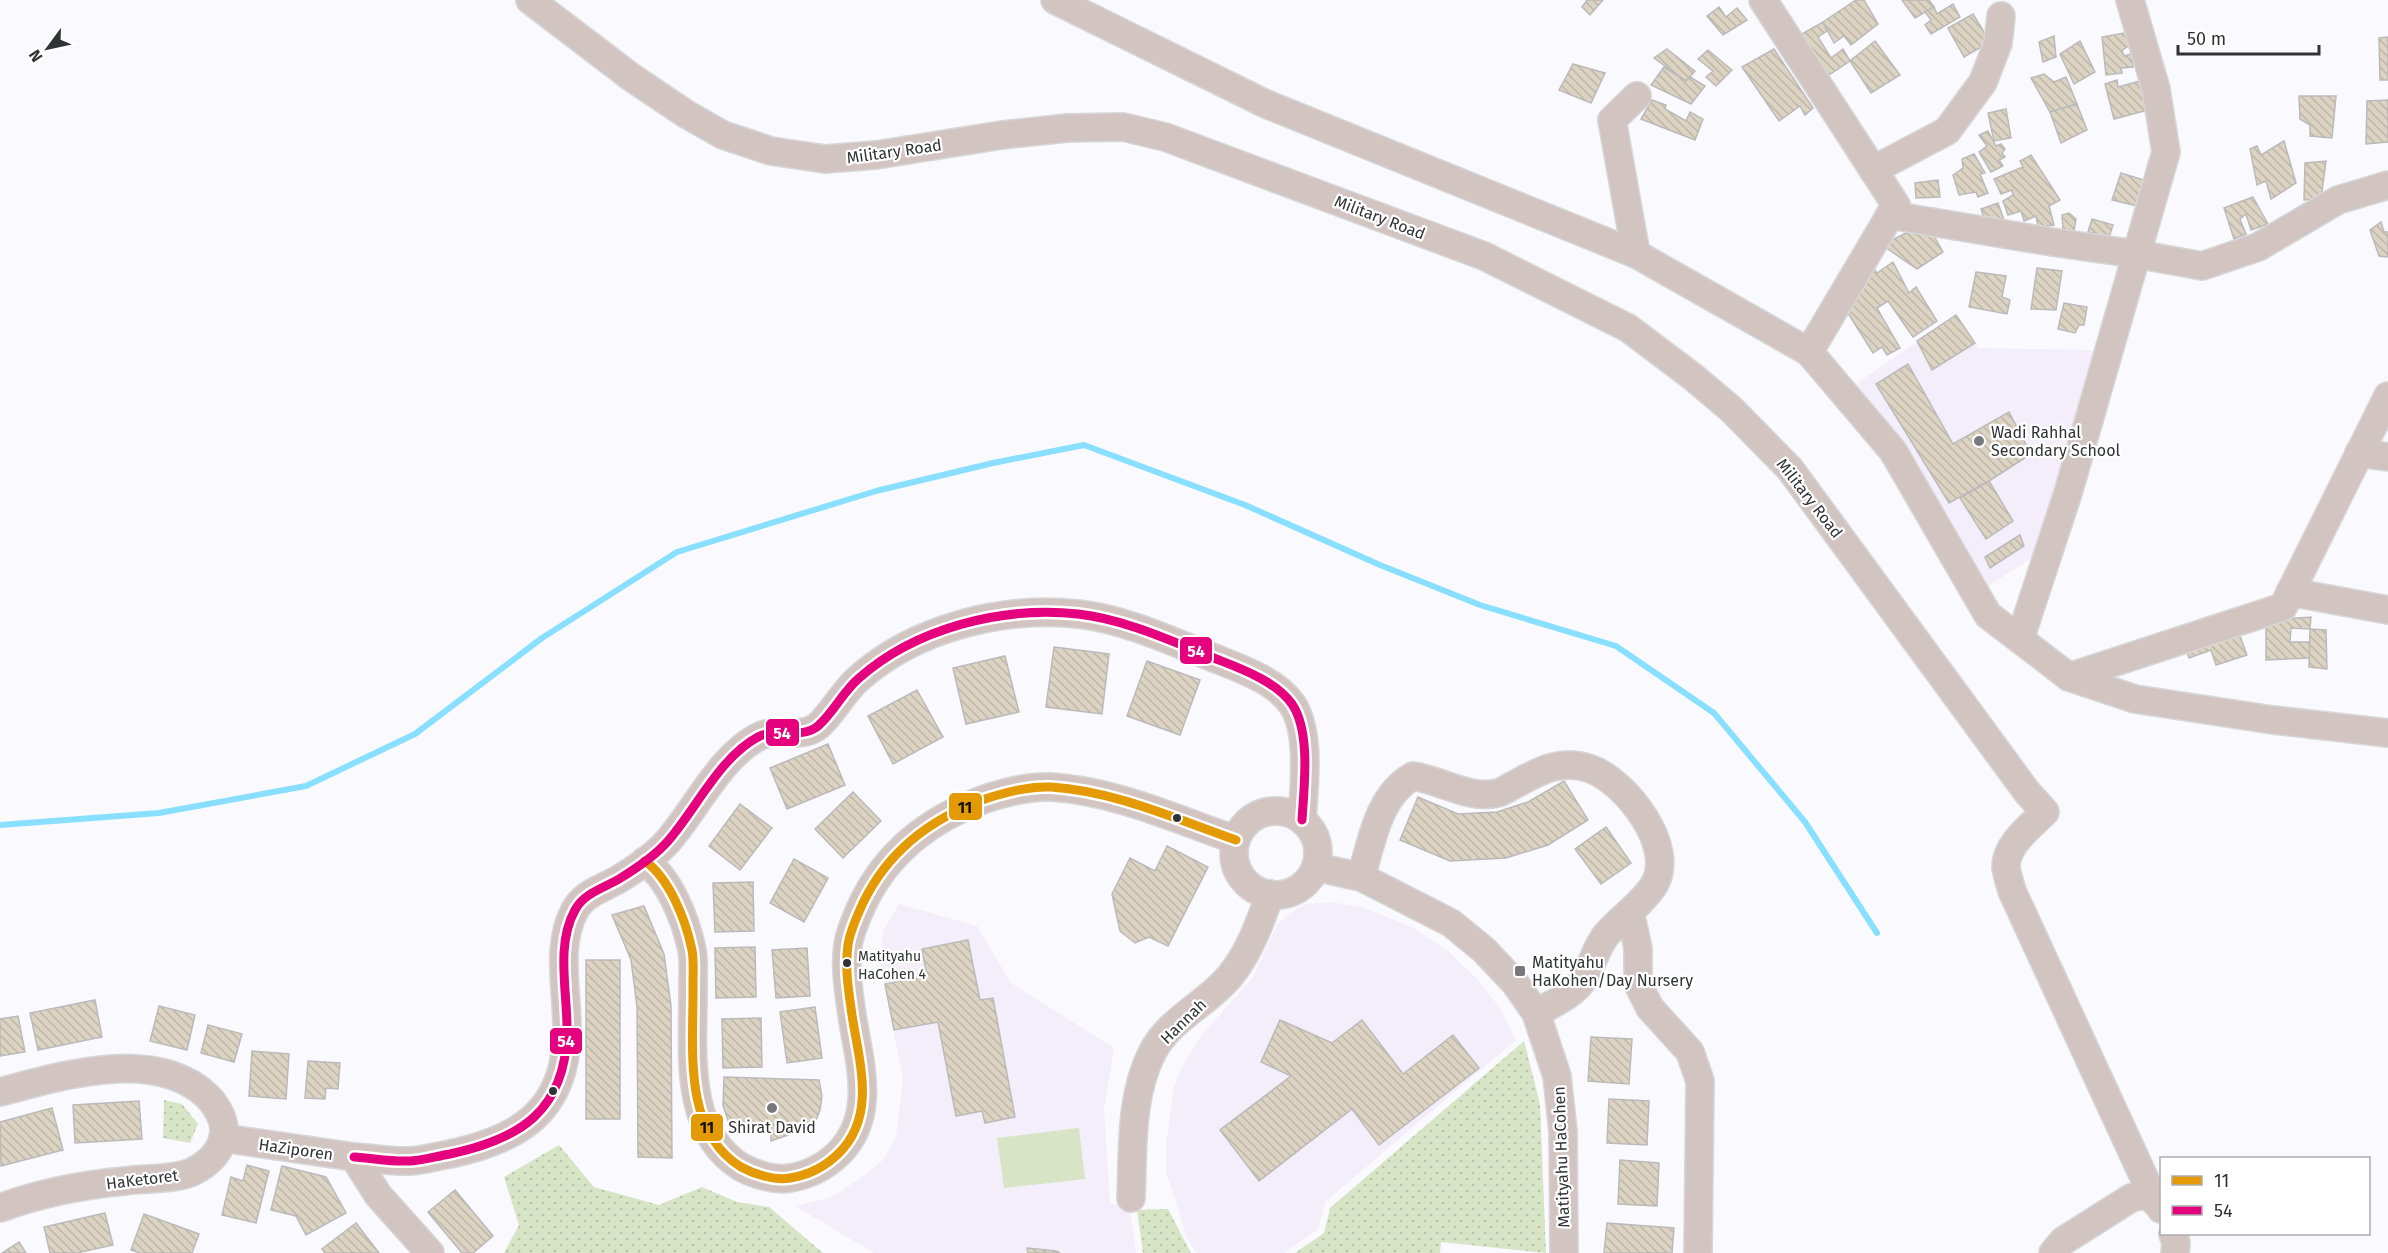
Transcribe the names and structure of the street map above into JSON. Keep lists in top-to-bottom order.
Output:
{
  "streets": {
    "street": [
      "Military Road",
      "Hannah",
      "HaZiporen",
      "Matityahu HaCohen",
      "HaKetoret"
    ]
  },
  "crossings": [
    ["Hannah", "Matityahu HaCohen"],
    ["HaZiporen", "HaKetoret"]
  ],
  "places": {
    "other": ["Wadi Rahhal Secondary School", "Matityahu HaCohen 4", "Shirat David"],
    "transit": ["Matityahu HaKohen/Day Nursery"]
  },
  "lines": ["transit line 54", "transit line 11"],
  "legend": ["11", "54"],
  "scale_bar": "50 m",
  "north": "bottom left"
}
